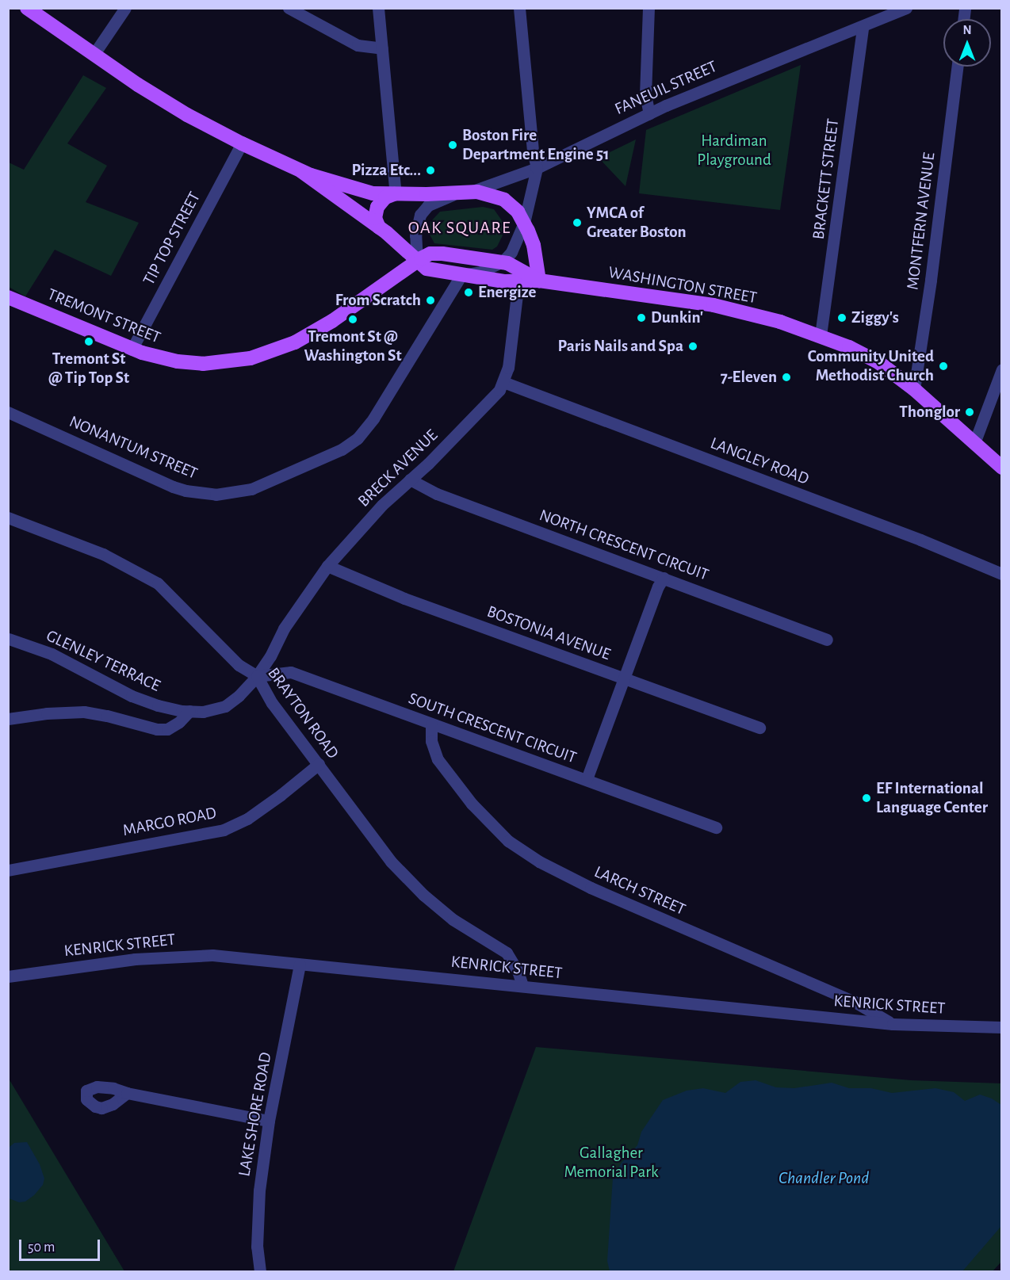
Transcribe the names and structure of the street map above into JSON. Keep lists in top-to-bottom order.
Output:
{
  "streets": {
    "main road": ["FANEUIL STREET", "WASHINGTON STREET", "TREMONT STREET"],
    "street": [
      "BRACKETT STREET",
      "MONTFERN AVENUE",
      "TIP TOP STREET",
      "NONANTUM STREET",
      "LANGLEY ROAD",
      "BRECK AVENUE",
      "NORTH CRESCENT CIRCUIT",
      "BOSTONIA AVENUE",
      "GLENLEY TERRACE",
      "BRAYTON ROAD",
      "SOUTH CRESCENT CIRCUIT",
      "MARGO ROAD",
      "LARCH STREET",
      "KENRICK STREET",
      "LAKE SHORE ROAD"
    ]
  },
  "crossings": [
    ["FANEUIL STREET", "BRACKETT STREET"],
    ["FANEUIL STREET", "WASHINGTON STREET"],
    ["BRACKETT STREET", "WASHINGTON STREET"],
    ["MONTFERN AVENUE", "WASHINGTON STREET"],
    ["TIP TOP STREET", "TREMONT STREET"],
    ["WASHINGTON STREET", "TREMONT STREET"],
    ["WASHINGTON STREET", "NONANTUM STREET"],
    ["WASHINGTON STREET", "BRECK AVENUE"],
    ["LANGLEY ROAD", "BRECK AVENUE"],
    ["BRECK AVENUE", "NORTH CRESCENT CIRCUIT"],
    ["BRECK AVENUE", "BOSTONIA AVENUE"],
    ["BRECK AVENUE", "GLENLEY TERRACE"],
    ["BRECK AVENUE", "BRAYTON ROAD"],
    ["BRECK AVENUE", "SOUTH CRESCENT CIRCUIT"],
    ["GLENLEY TERRACE", "BRAYTON ROAD"],
    ["GLENLEY TERRACE", "SOUTH CRESCENT CIRCUIT"],
    ["BRAYTON ROAD", "SOUTH CRESCENT CIRCUIT"],
    ["BRAYTON ROAD", "MARGO ROAD"],
    ["BRAYTON ROAD", "KENRICK STREET"],
    ["SOUTH CRESCENT CIRCUIT", "LARCH STREET"],
    ["LARCH STREET", "KENRICK STREET"],
    ["KENRICK STREET", "LAKE SHORE ROAD"]
  ],
  "districts": ["OAK SQUARE"],
  "water": ["Chandler Pond"],
  "parks": ["Hardiman Playground", "Gallagher Memorial Park"],
  "places": [
    "Boston Fire Department Engine 51",
    "Pizza Etc...",
    "YMCA of Greater Boston",
    "Energize",
    "From Scratch",
    "Dunkin'",
    "Ziggy's",
    "Tremont St @ Washington St",
    "Tremont St @ Tip Top St",
    "Paris Nails and Spa",
    "Community United Methodist Church",
    "7-Eleven",
    "Thonglor",
    "EF International Language Center"
  ],
  "scale_bar": "50 m",
  "north": "top"
}
